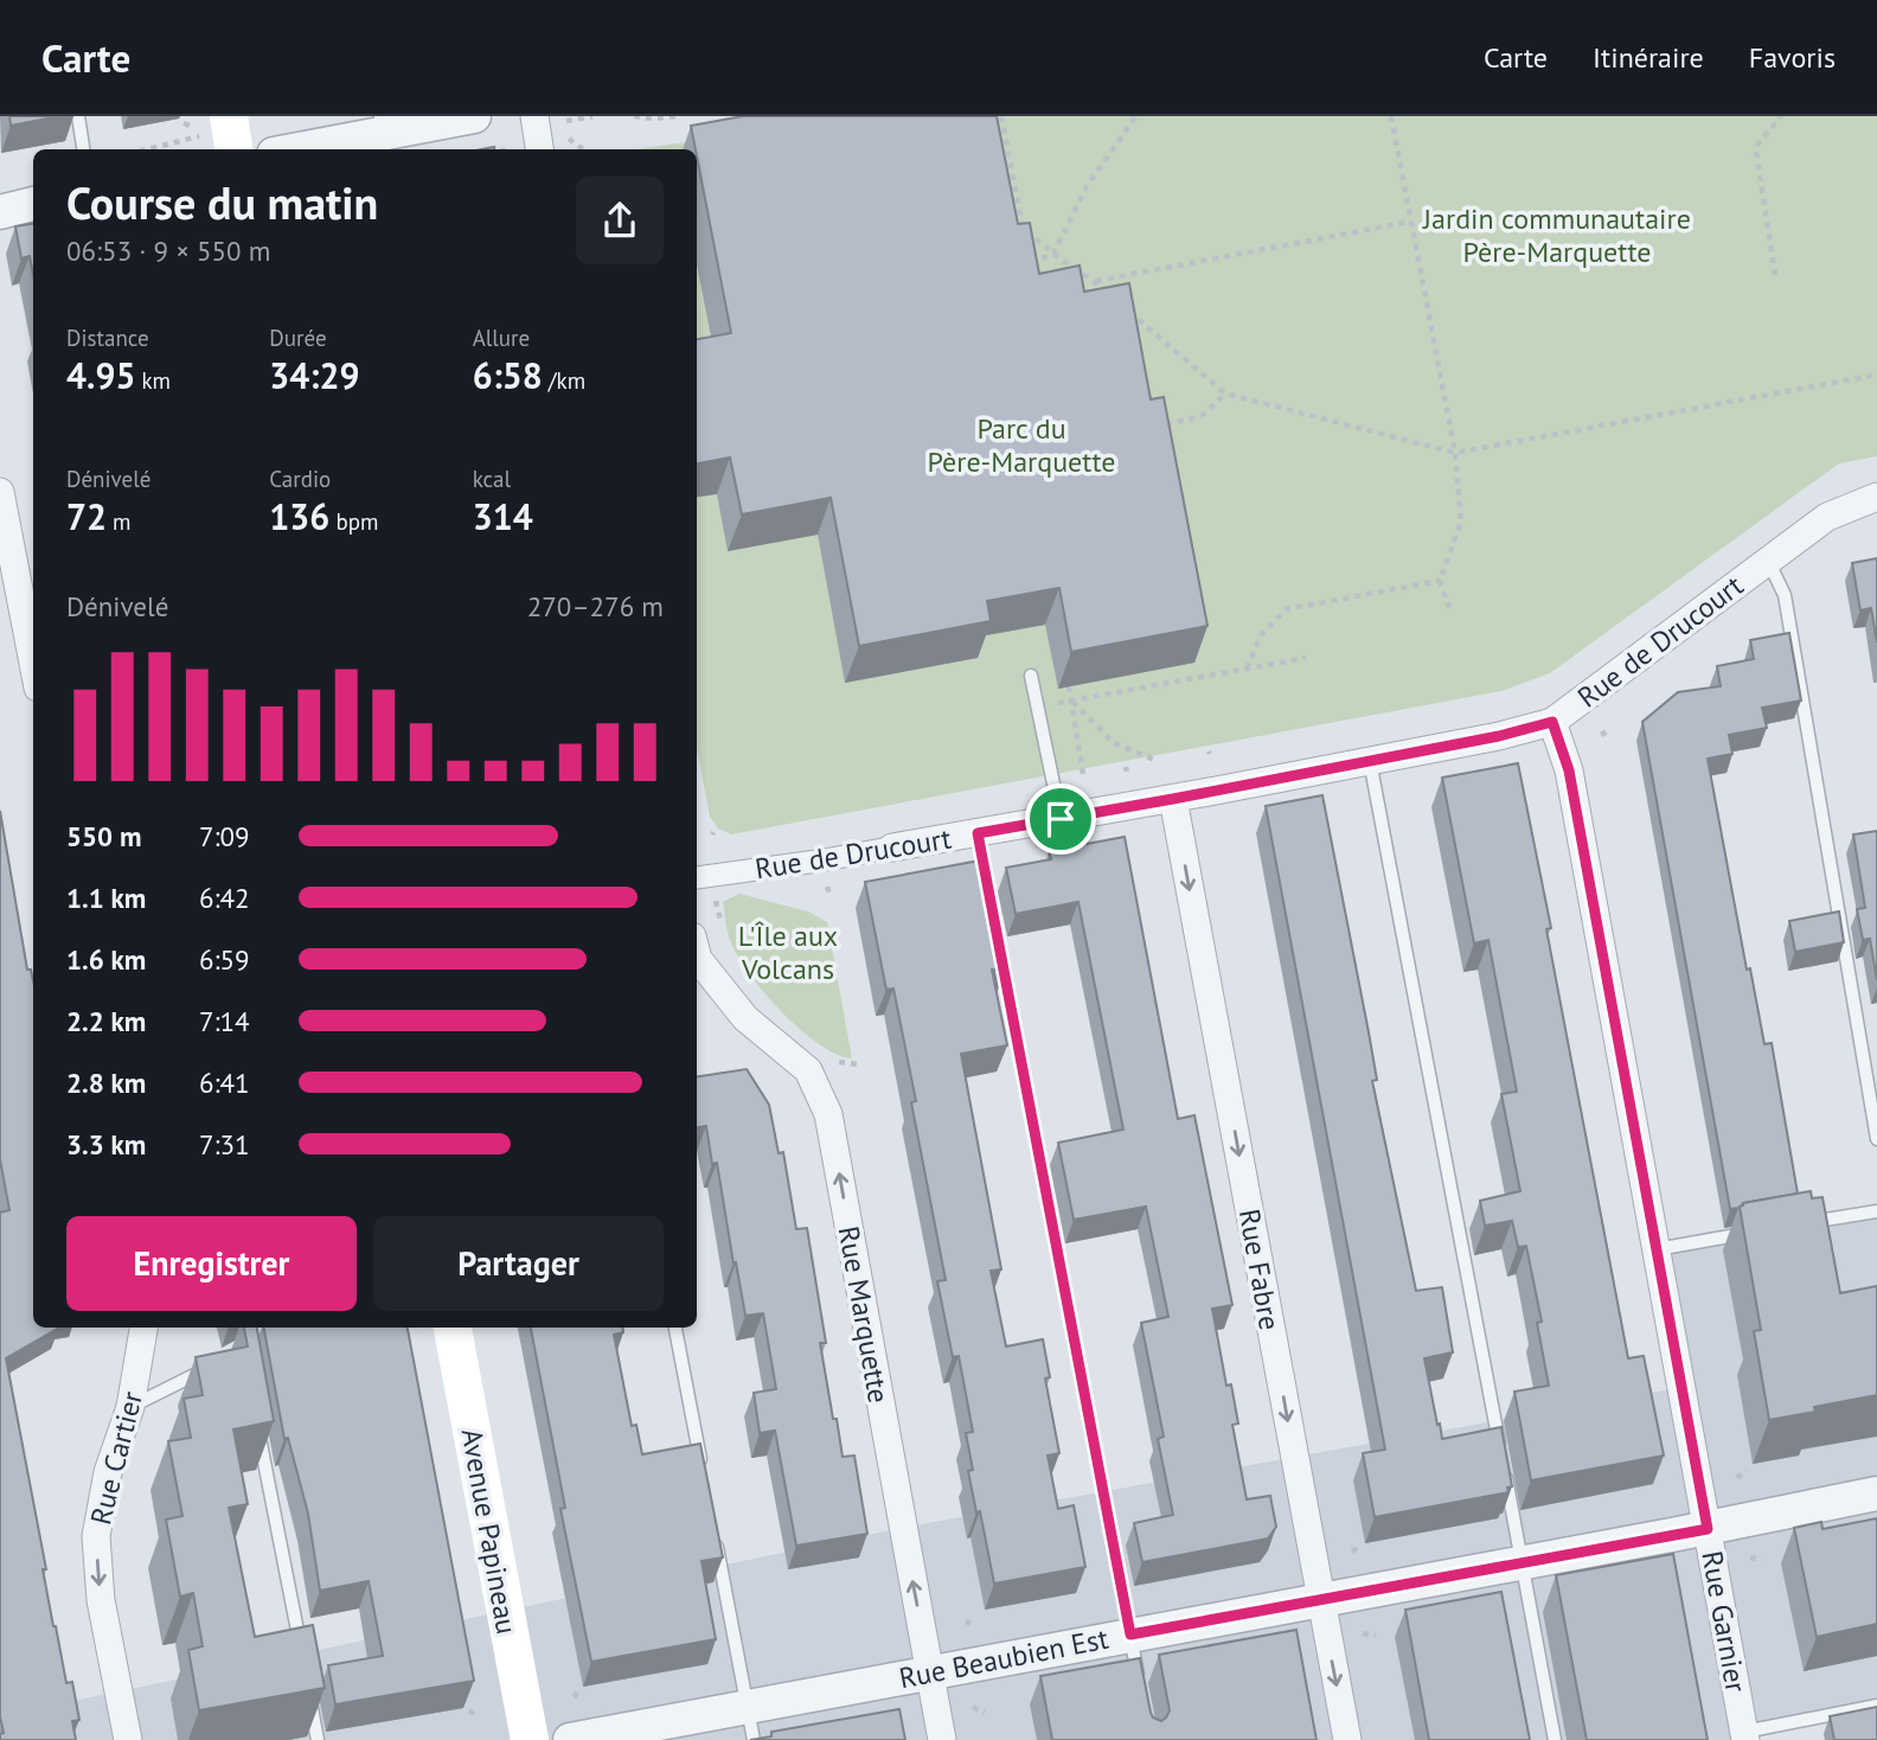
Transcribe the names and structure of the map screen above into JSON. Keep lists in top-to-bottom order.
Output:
{
  "streets": {
    "main road": ["Avenue Papineau"],
    "street": [
      "Rue de Drucourt",
      "Rue Fabre",
      "Rue Marquette",
      "Rue Cartier",
      "Rue Garnier",
      "Rue Beaubien Est"
    ]
  },
  "crossings": [
    ["Rue de Drucourt", "Rue Fabre"],
    ["Rue de Drucourt", "Rue Garnier"],
    ["Rue Fabre", "Rue Beaubien Est"],
    ["Rue Marquette", "Rue Beaubien Est"],
    ["Rue Garnier", "Rue Beaubien Est"]
  ],
  "one_way": ["Rue Fabre", "Rue Marquette", "Rue Cartier"],
  "parks": ["Jardin communautaire Père-Marquette", "Parc du Père-Marquette", "L'Île aux Volcans"],
  "page": {
    "header": "Carte",
    "nav": ["Carte", "Itinéraire", "Favoris"],
    "heading": ["Course du matin", "06:53 · 9 × 550 m"],
    "stats": [
      ["Distance", "4.95 km"],
      ["Durée", "34:29"],
      ["Allure", "6:58 /km"],
      ["Dénivelé", "72 m"],
      ["Cardio", "136 bpm"],
      ["kcal", "314"]
    ],
    "chart": ["Dénivelé", "270–276 m"],
    "list": [
      {
        "name": "550 m",
        "note": "7:09"
      },
      {
        "name": "1.1 km",
        "note": "6:42"
      },
      {
        "name": "1.6 km",
        "note": "6:59"
      },
      {
        "name": "2.2 km",
        "note": "7:14"
      },
      {
        "name": "2.8 km",
        "note": "6:41"
      },
      {
        "name": "3.3 km",
        "note": "7:31"
      }
    ],
    "buttons": ["Enregistrer", "Partager"]
  }
}
